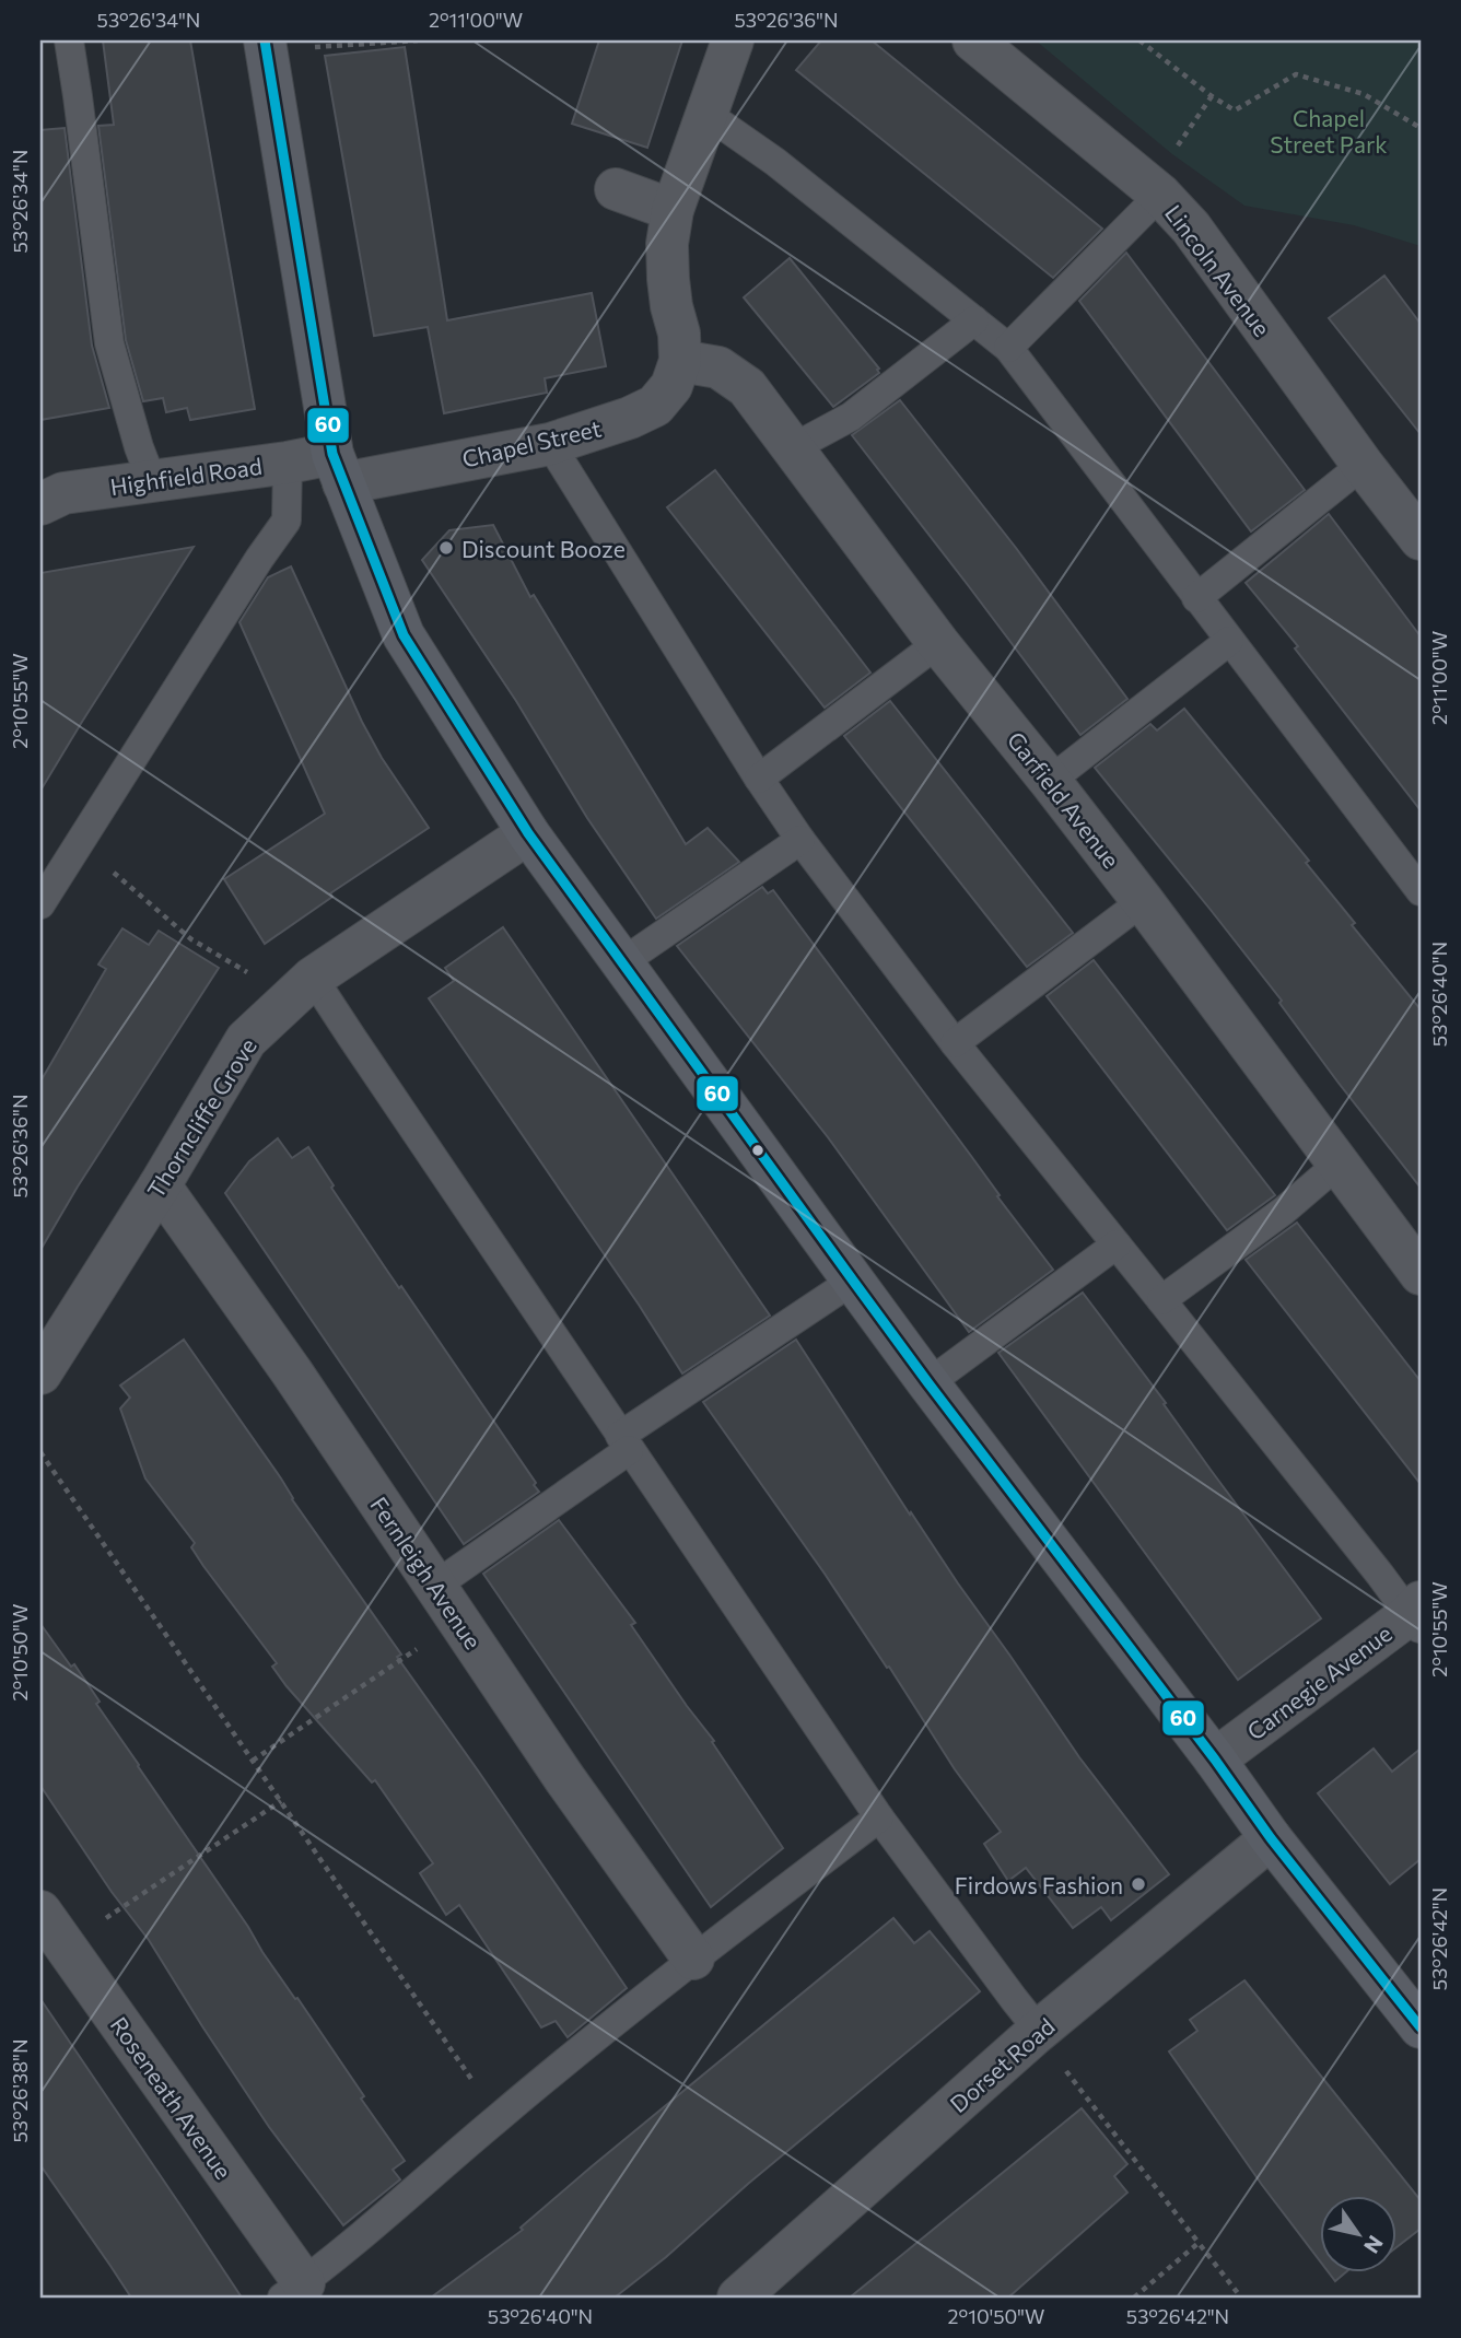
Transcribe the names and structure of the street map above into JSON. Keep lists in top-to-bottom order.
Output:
{
  "streets": {
    "street": [
      "Lincoln Avenue",
      "Chapel Street",
      "Highfield Road",
      "Garfield Avenue",
      "Thorncliffe Grove",
      "Fernleigh Avenue",
      "Carnegie Avenue",
      "Dorset Road",
      "Roseneath Avenue"
    ]
  },
  "crossings": [
    ["Chapel Street", "Highfield Road"],
    ["Chapel Street", "Garfield Avenue"],
    ["Thorncliffe Grove", "Fernleigh Avenue"]
  ],
  "parks": ["Chapel Street Park"],
  "places": ["Discount Booze", "Firdows Fashion"],
  "lines": ["transit line 60"],
  "north": "bottom right",
  "coordinates": [
    "53°26'34\"N",
    "2°11'00\"W",
    "53°26'36\"N",
    "2°10'55\"W",
    "53°26'40\"N",
    "2°10'50\"W",
    "53°26'42\"N",
    "53°26'38\"N"
  ]
}
